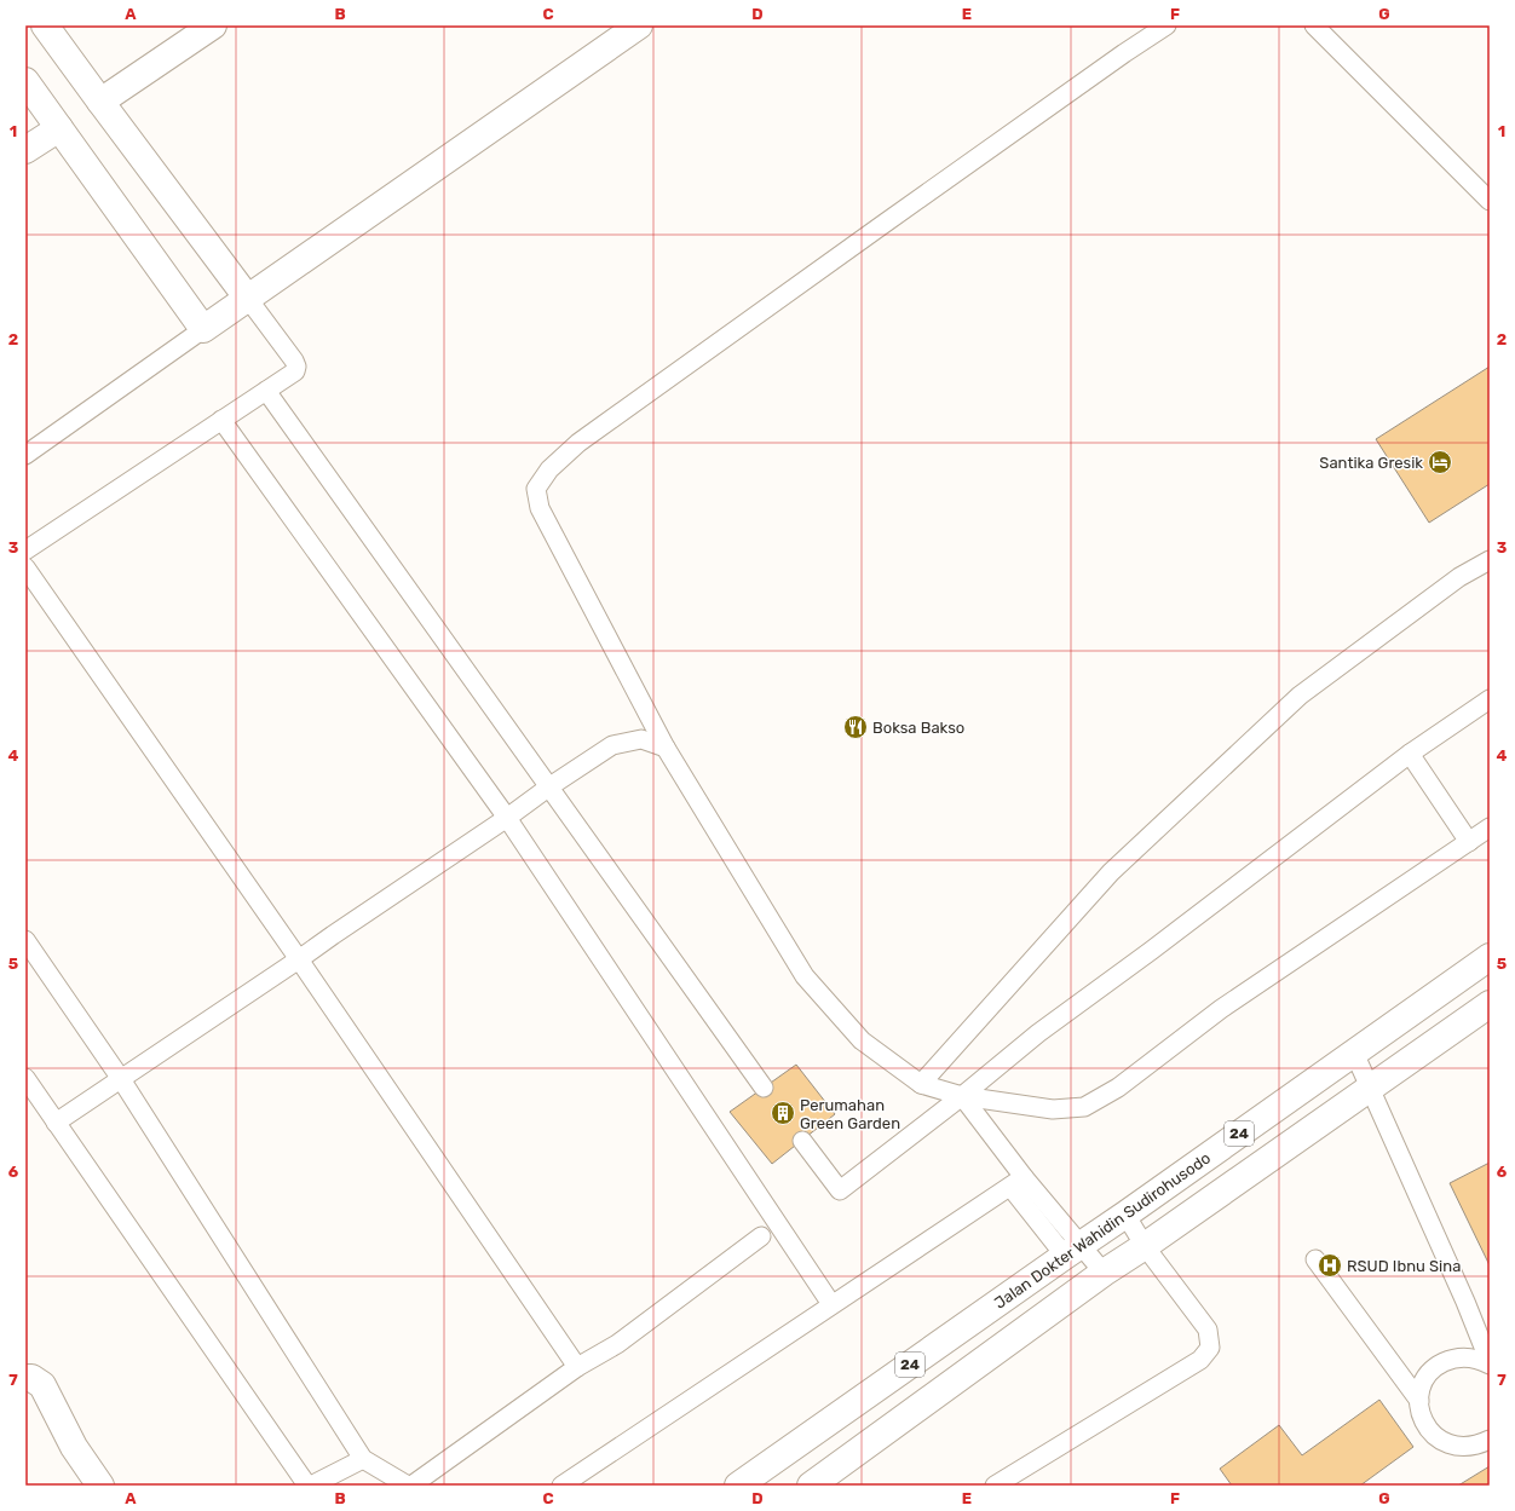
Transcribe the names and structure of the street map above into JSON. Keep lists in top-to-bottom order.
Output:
{
  "streets": {
    "main road": ["24", "Jalan Dokter Wahidin Sudirohusodo"]
  },
  "places": {
    "hotel": ["Santika Gresik"],
    "restaurant": ["Boksa Bakso"],
    "building": ["Perumahan Green Garden"],
    "hospital": ["RSUD Ibnu Sina"]
  },
  "grid": {
    "columns": [
      "A",
      "B",
      "C",
      "D",
      "E",
      "F",
      "G"
    ],
    "rows": [
      "1",
      "2",
      "3",
      "4",
      "5",
      "6",
      "7"
    ]
  }
}
